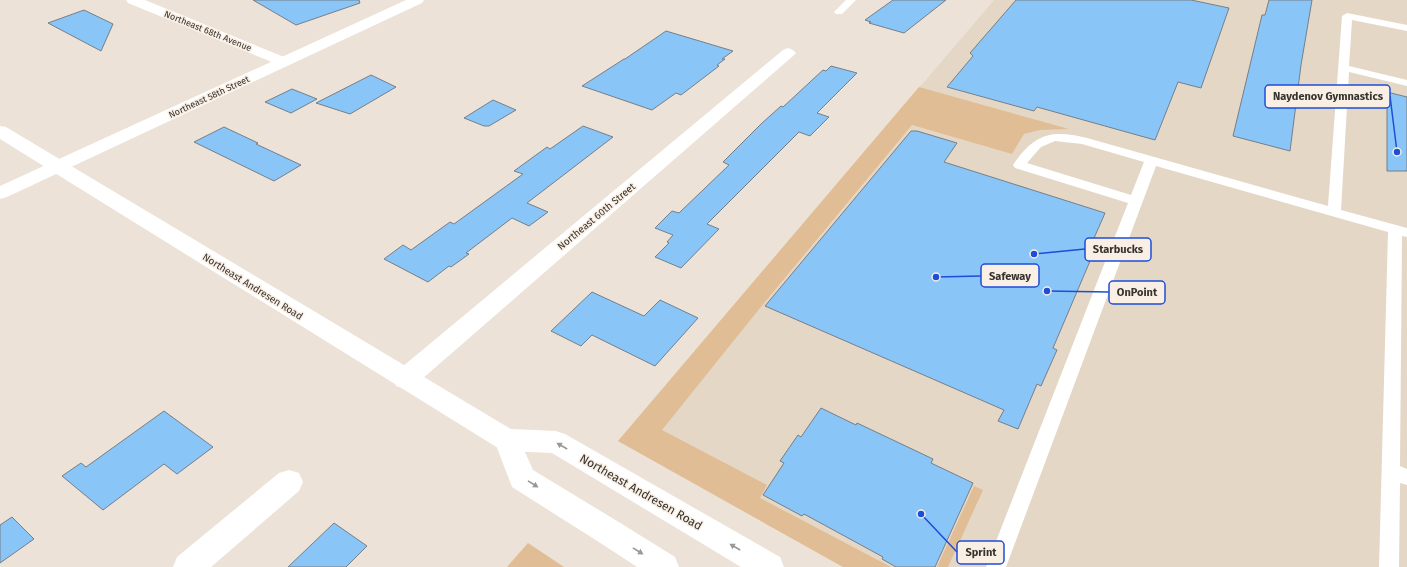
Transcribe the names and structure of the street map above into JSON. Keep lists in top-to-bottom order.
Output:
{
  "streets": {
    "street": [
      "Northeast 68th Avenue",
      "Northeast 58th Street",
      "Northeast 60th Street",
      "Northeast Andresen Road"
    ]
  },
  "crossings": [
    ["Northeast 68th Avenue", "Northeast 58th Street"],
    ["Northeast 58th Street", "Northeast Andresen Road"],
    ["Northeast 60th Street", "Northeast Andresen Road"]
  ],
  "places": [
    "Naydenov Gymnastics",
    "Starbucks",
    "Safeway",
    "OnPoint",
    "Sprint"
  ]
}
